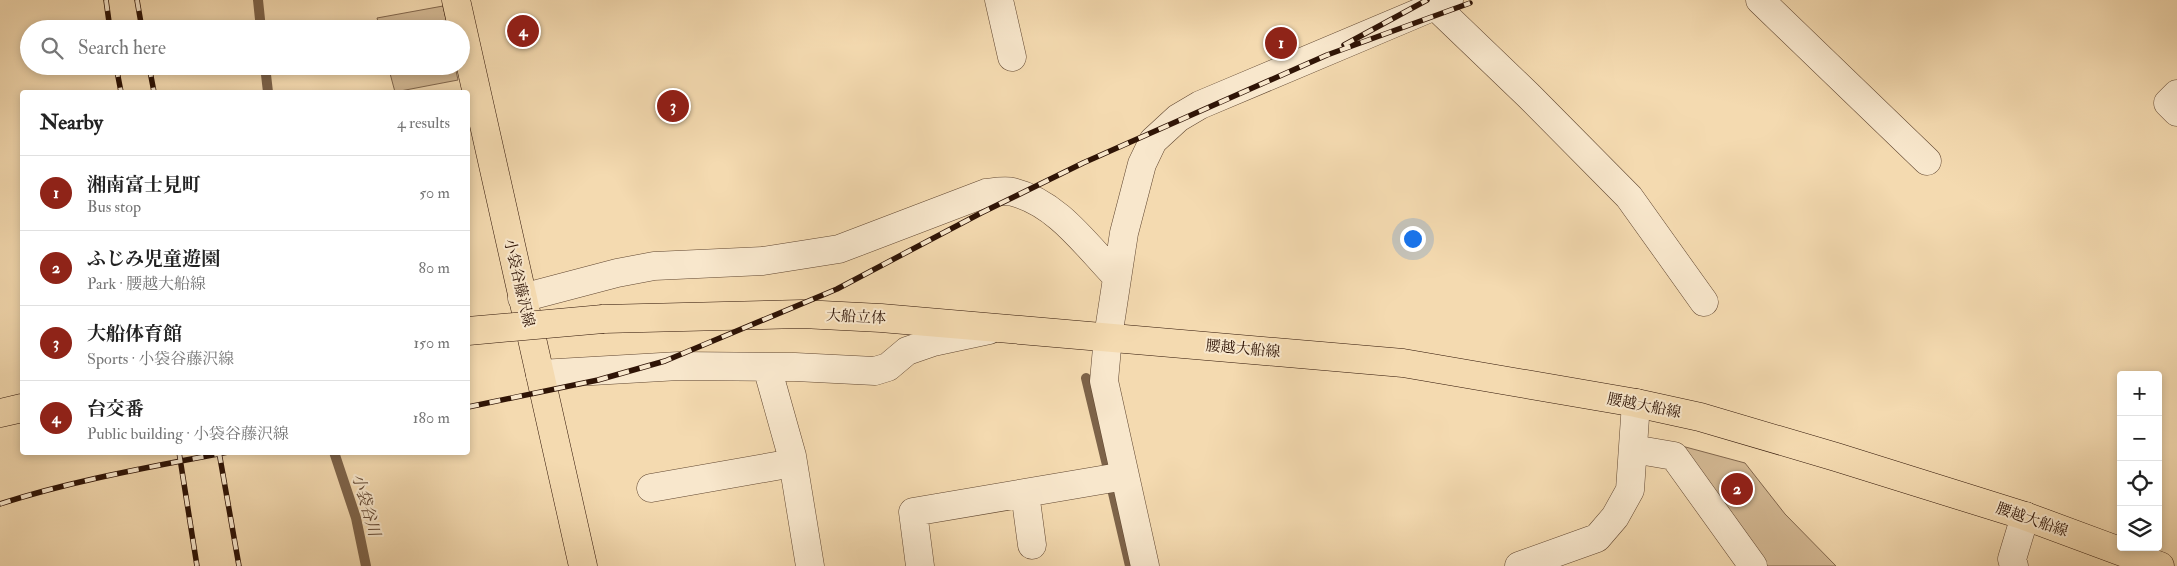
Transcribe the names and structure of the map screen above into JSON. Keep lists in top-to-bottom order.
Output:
{
  "streets": {
    "main road": ["小袋谷藤沢線", "大船立体", "腰越大船線"]
  },
  "crossings": [
    ["大船立体", "腰越大船線"]
  ],
  "water": ["小袋谷川"],
  "page": {
    "pins": [
      "4",
      "1",
      "3",
      "2"
    ],
    "search": "Search here",
    "heading": ["Nearby", "4 results"],
    "list": [
      {
        "mark": "1",
        "name": "湘南富士見町",
        "note": "Bus stop",
        "value": "50 m"
      },
      {
        "mark": "2",
        "name": "ふじみ児童遊園",
        "note": "Park · 腰越大船線",
        "value": "80 m"
      },
      {
        "mark": "3",
        "name": "大船体育館",
        "note": "Sports · 小袋谷藤沢線",
        "value": "150 m"
      },
      {
        "mark": "4",
        "name": "台交番",
        "note": "Public building · 小袋谷藤沢線",
        "value": "180 m"
      }
    ],
    "map_buttons": ["+", "−"]
  }
}
